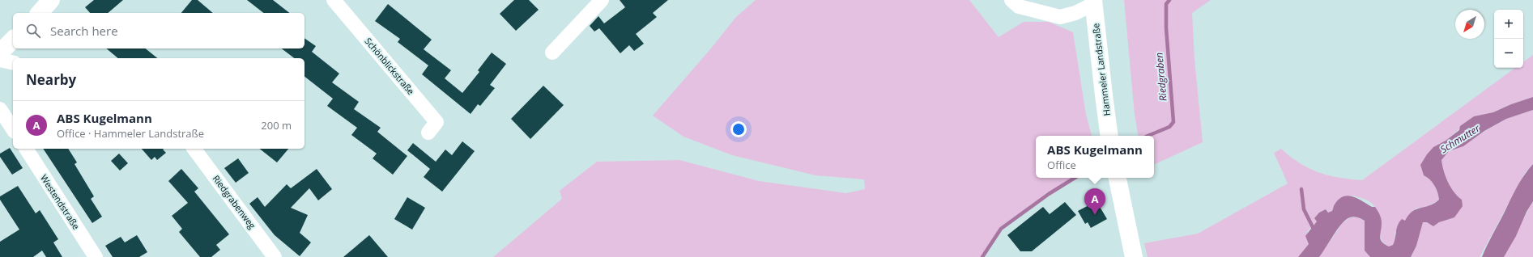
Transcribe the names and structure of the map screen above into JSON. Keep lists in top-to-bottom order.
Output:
{
  "streets": {
    "main road": ["Hammeler Landstraße"],
    "street": ["Schönblickstraße", "Westendstraße", "Riedgrabenweg"]
  },
  "water": ["Riedgraben", "Schmutter"],
  "north": "bottom left",
  "page": {
    "map_buttons": ["+", "−"],
    "search": "Search here",
    "heading": "Nearby",
    "list": [
      {
        "mark": "A",
        "name": "ABS Kugelmann",
        "note": "Office · Hammeler Landstraße",
        "value": "200 m"
      }
    ],
    "popup": ["ABS Kugelmann", "Office"],
    "pins": "A"
  }
}
